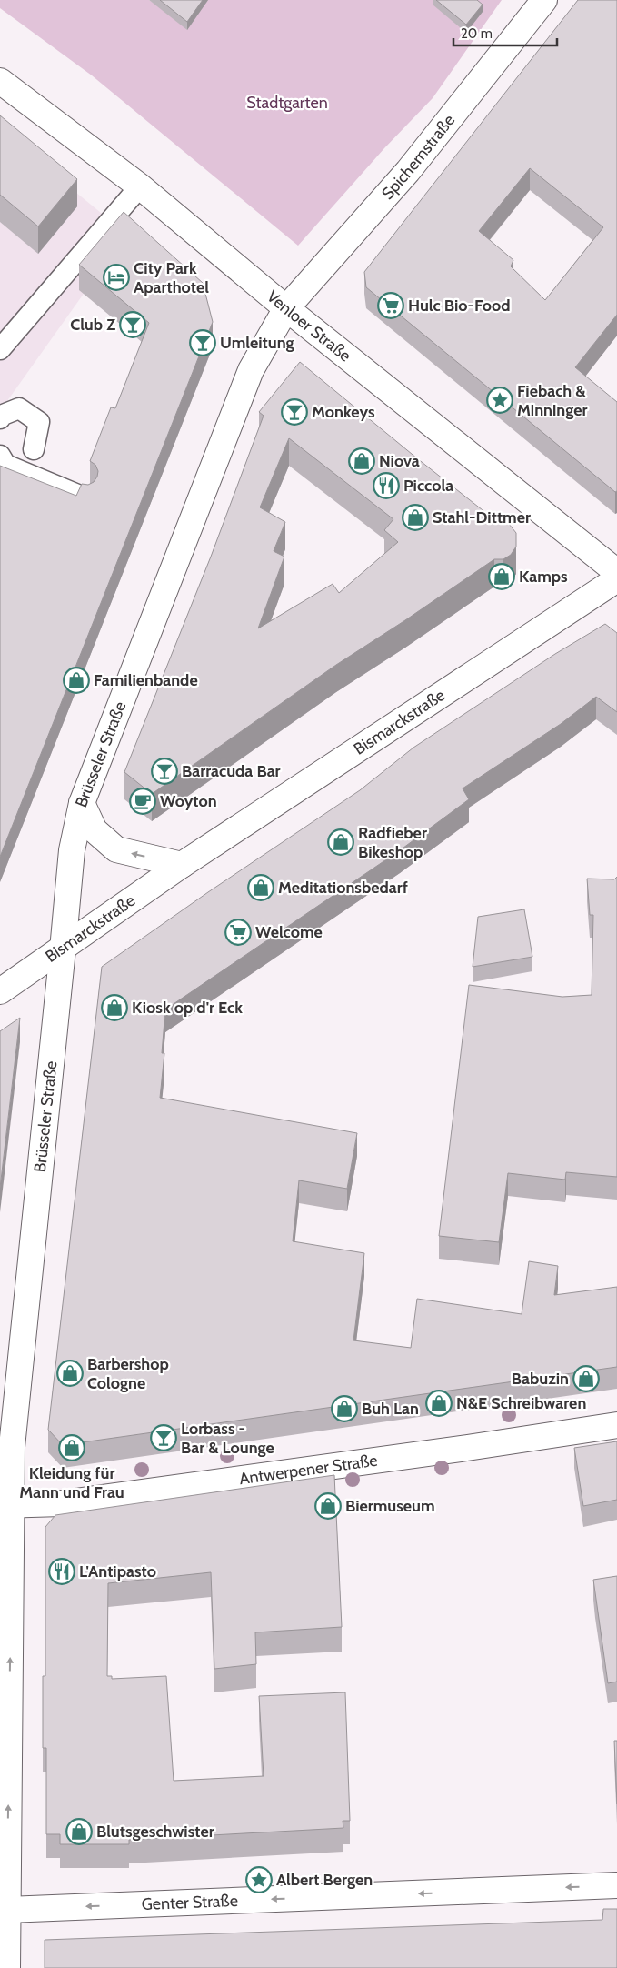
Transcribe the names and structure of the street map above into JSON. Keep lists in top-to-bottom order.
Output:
{
  "streets": {
    "street": [
      "Spichernstraße",
      "Venloer Straße",
      "Bismarckstraße",
      "Brüsseler Straße",
      "Antwerpener Straße",
      "Genter Straße"
    ]
  },
  "crossings": [
    ["Spichernstraße", "Venloer Straße"],
    ["Spichernstraße", "Brüsseler Straße"],
    ["Venloer Straße", "Brüsseler Straße"],
    ["Bismarckstraße", "Brüsseler Straße"],
    ["Brüsseler Straße", "Antwerpener Straße"],
    ["Brüsseler Straße", "Genter Straße"]
  ],
  "one_way": ["Genter Straße"],
  "parks": ["Stadtgarten"],
  "places": {
    "hotel": ["City Park Aparthotel"],
    "supermarket": ["Hulc Bio-Food", "Welcome"],
    "bar": [
      "Club Z",
      "Umleitung",
      "Monkeys",
      "Barracuda Bar",
      "Lorbass - Bar & Lounge"
    ],
    "place": ["Fiebach & Minninger", "Albert Bergen"],
    "shop": [
      "Niova",
      "Stahl-Dittmer",
      "Kamps",
      "Familienbande",
      "Radfieber Bikeshop",
      "Meditationsbedarf",
      "Kiosk op d'r Eck",
      "Barbershop Cologne",
      "Babuzin",
      "N&E Schreibwaren",
      "Buh Lan",
      "Kleidung für Mann und Frau",
      "Biermuseum",
      "Blutsgeschwister"
    ],
    "restaurant": ["Piccola", "L'Antipasto"],
    "cafe": ["Woyton"]
  },
  "scale_bar": "20 m"
}
